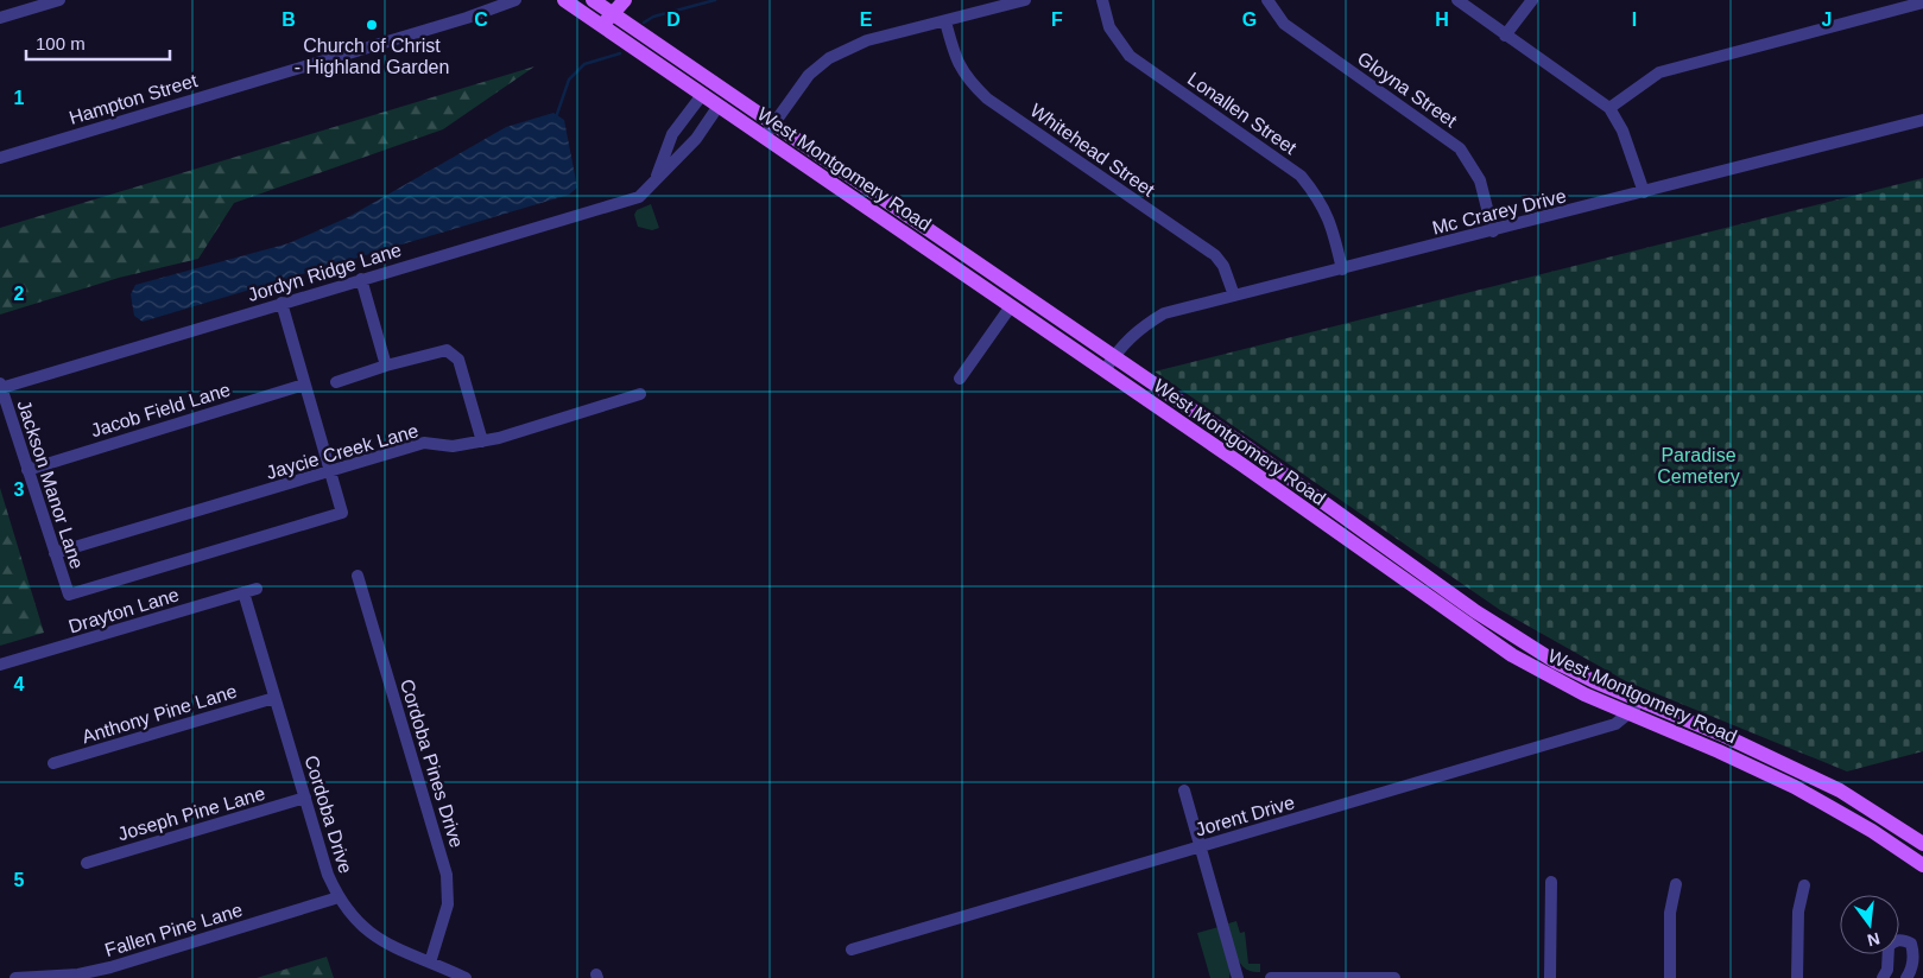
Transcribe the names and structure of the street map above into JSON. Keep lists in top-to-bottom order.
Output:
{
  "streets": {
    "main road": ["West Montgomery Road"],
    "street": [
      "Gloyna Street",
      "Hampton Street",
      "Lonallen Street",
      "Whitehead Street",
      "Mc Crarey Drive",
      "Jordyn Ridge Lane",
      "Jacob Field Lane",
      "Jaycie Creek Lane",
      "Jackson Manor Lane",
      "Drayton Lane",
      "Anthony Pine Lane",
      "Cordoba Pines Drive",
      "Joseph Pine Lane",
      "Cordoba Drive",
      "Jorent Drive",
      "Fallen Pine Lane"
    ]
  },
  "crossings": [
    ["Gloyna Street", "Mc Crarey Drive"],
    ["Lonallen Street", "Mc Crarey Drive"],
    ["Whitehead Street", "Mc Crarey Drive"],
    ["West Montgomery Road", "Mc Crarey Drive"],
    ["West Montgomery Road", "Jordyn Ridge Lane"],
    ["West Montgomery Road", "Jorent Drive"],
    ["Jordyn Ridge Lane", "Jackson Manor Lane"],
    ["Jacob Field Lane", "Jackson Manor Lane"],
    ["Jaycie Creek Lane", "Jackson Manor Lane"],
    ["Drayton Lane", "Cordoba Drive"],
    ["Anthony Pine Lane", "Cordoba Drive"],
    ["Cordoba Pines Drive", "Cordoba Drive"],
    ["Joseph Pine Lane", "Cordoba Drive"],
    ["Cordoba Drive", "Fallen Pine Lane"]
  ],
  "parks": ["Paradise Cemetery"],
  "places": ["Church of Christ - Highland Garden"],
  "scale_bar": "100 m",
  "north": "bottom",
  "grid": {
    "columns": [
      "B",
      "C",
      "D",
      "E",
      "F",
      "G",
      "H",
      "I",
      "J"
    ],
    "rows": [
      "1",
      "2",
      "3",
      "4",
      "5"
    ]
  }
}
